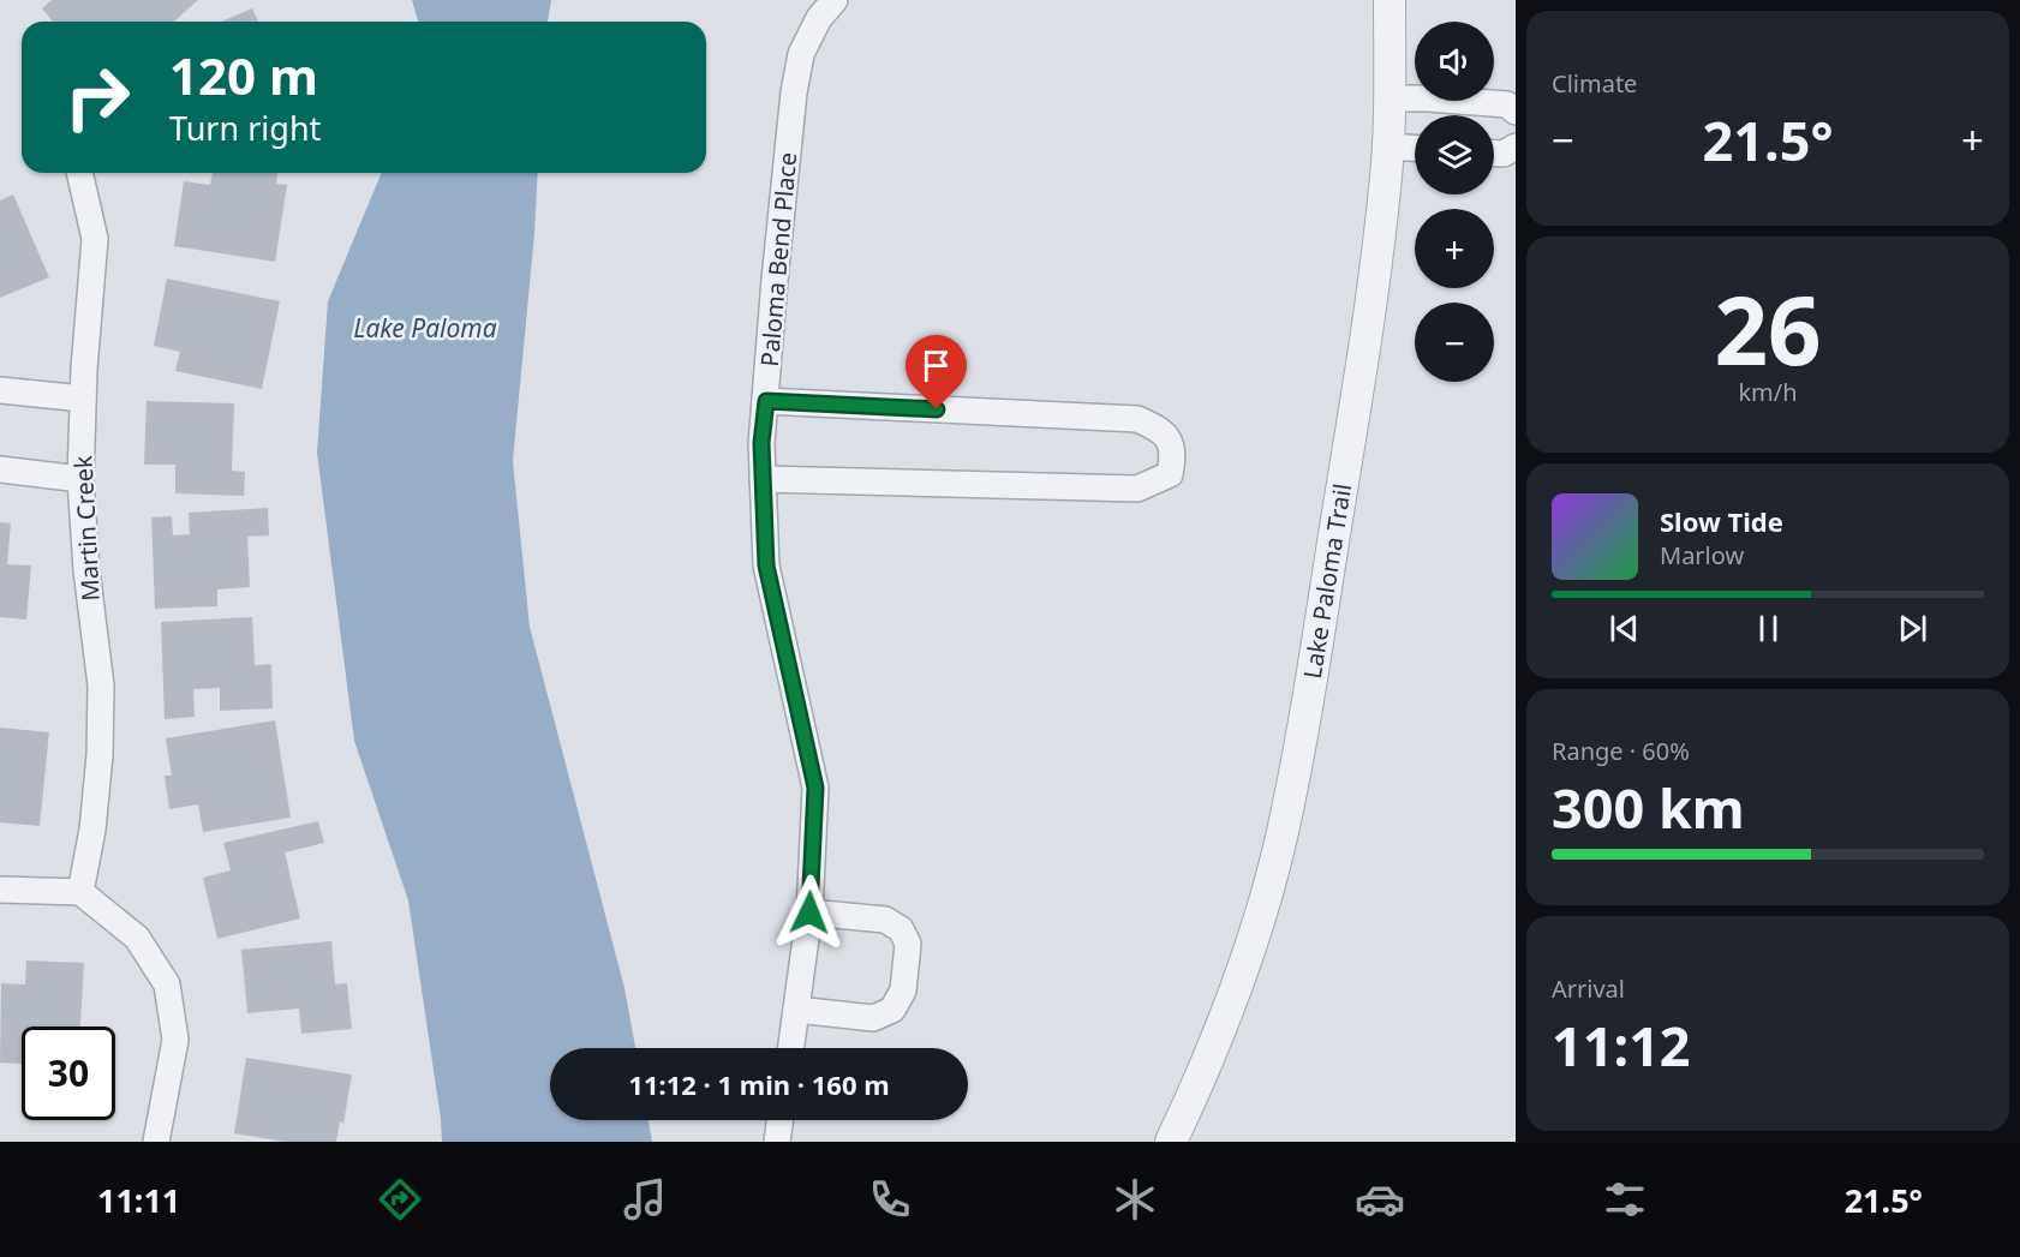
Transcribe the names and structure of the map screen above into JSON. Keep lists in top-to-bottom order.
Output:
{
  "streets": {
    "street": ["Paloma Bend Place", "Martin Creek", "Lake Paloma Trail"]
  },
  "water": ["Lake Paloma"],
  "page": {
    "tile": [
      "Climate",
      ["26", "km/h"],
      ["Range · 60%", "300 km"],
      ["Arrival", "11:12"]
    ],
    "map_buttons": ["+", "−"],
    "turn": ["120 m", "Turn right"],
    "heat": ["−", "21.5°", "+"],
    "song": ["Slow Tide", "Marlow"],
    "limit": "30",
    "trip": "11:12 · 1 min · 160 m",
    "tabs": ["11:11", "21.5°"]
  }
}
